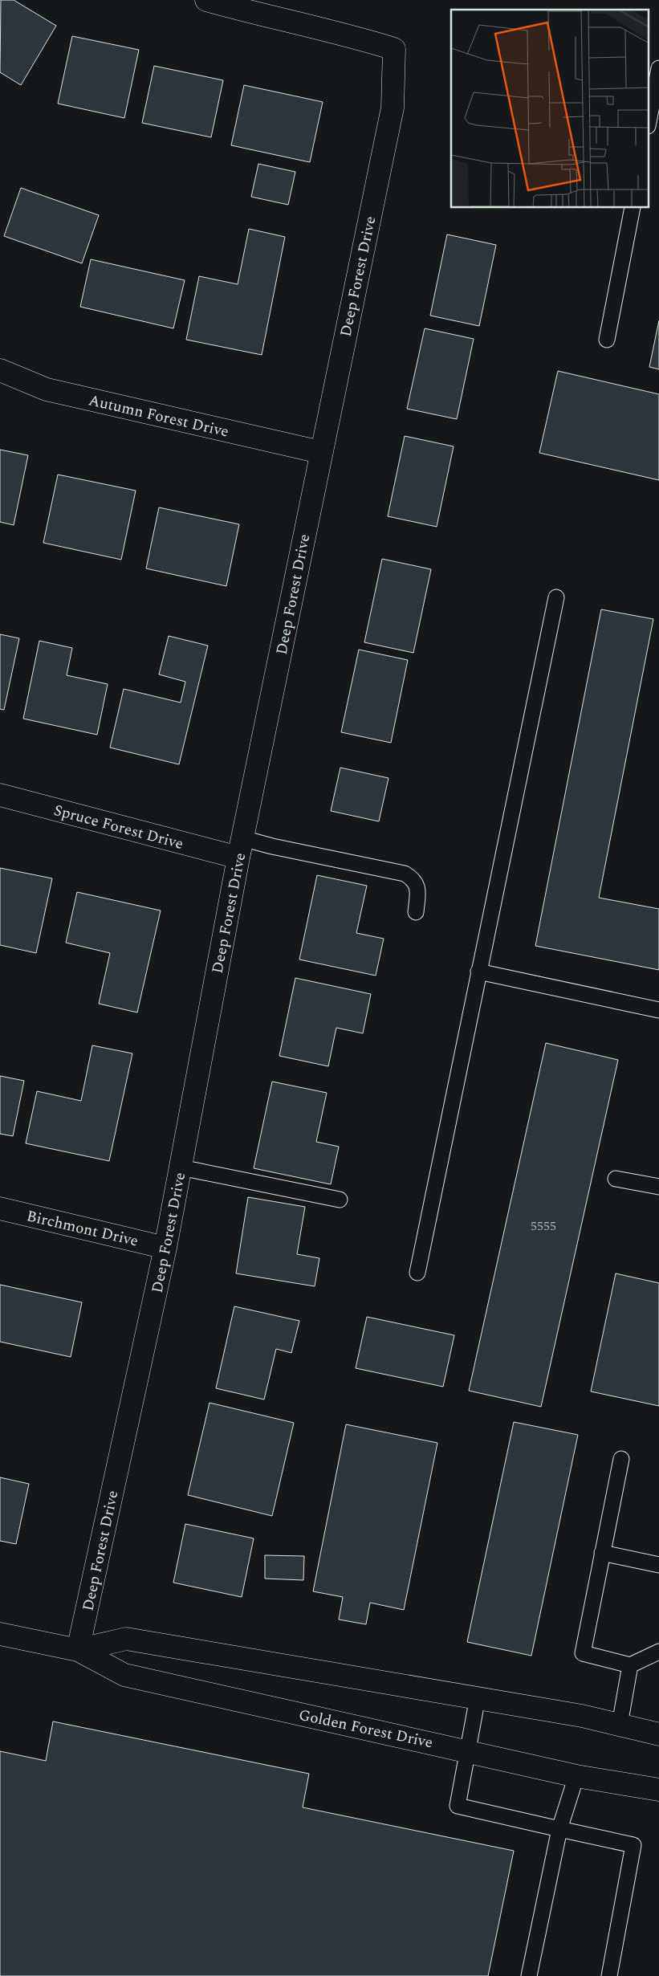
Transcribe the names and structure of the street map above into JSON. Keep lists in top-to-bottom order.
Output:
{
  "streets": {
    "street": [
      "Deep Forest Drive",
      "Autumn Forest Drive",
      "Spruce Forest Drive",
      "Birchmont Drive",
      "Golden Forest Drive"
    ]
  },
  "crossings": [
    ["Deep Forest Drive", "Autumn Forest Drive"],
    ["Deep Forest Drive", "Spruce Forest Drive"],
    ["Deep Forest Drive", "Birchmont Drive"],
    ["Deep Forest Drive", "Golden Forest Drive"]
  ],
  "house_numbers": ["5555"]
}
